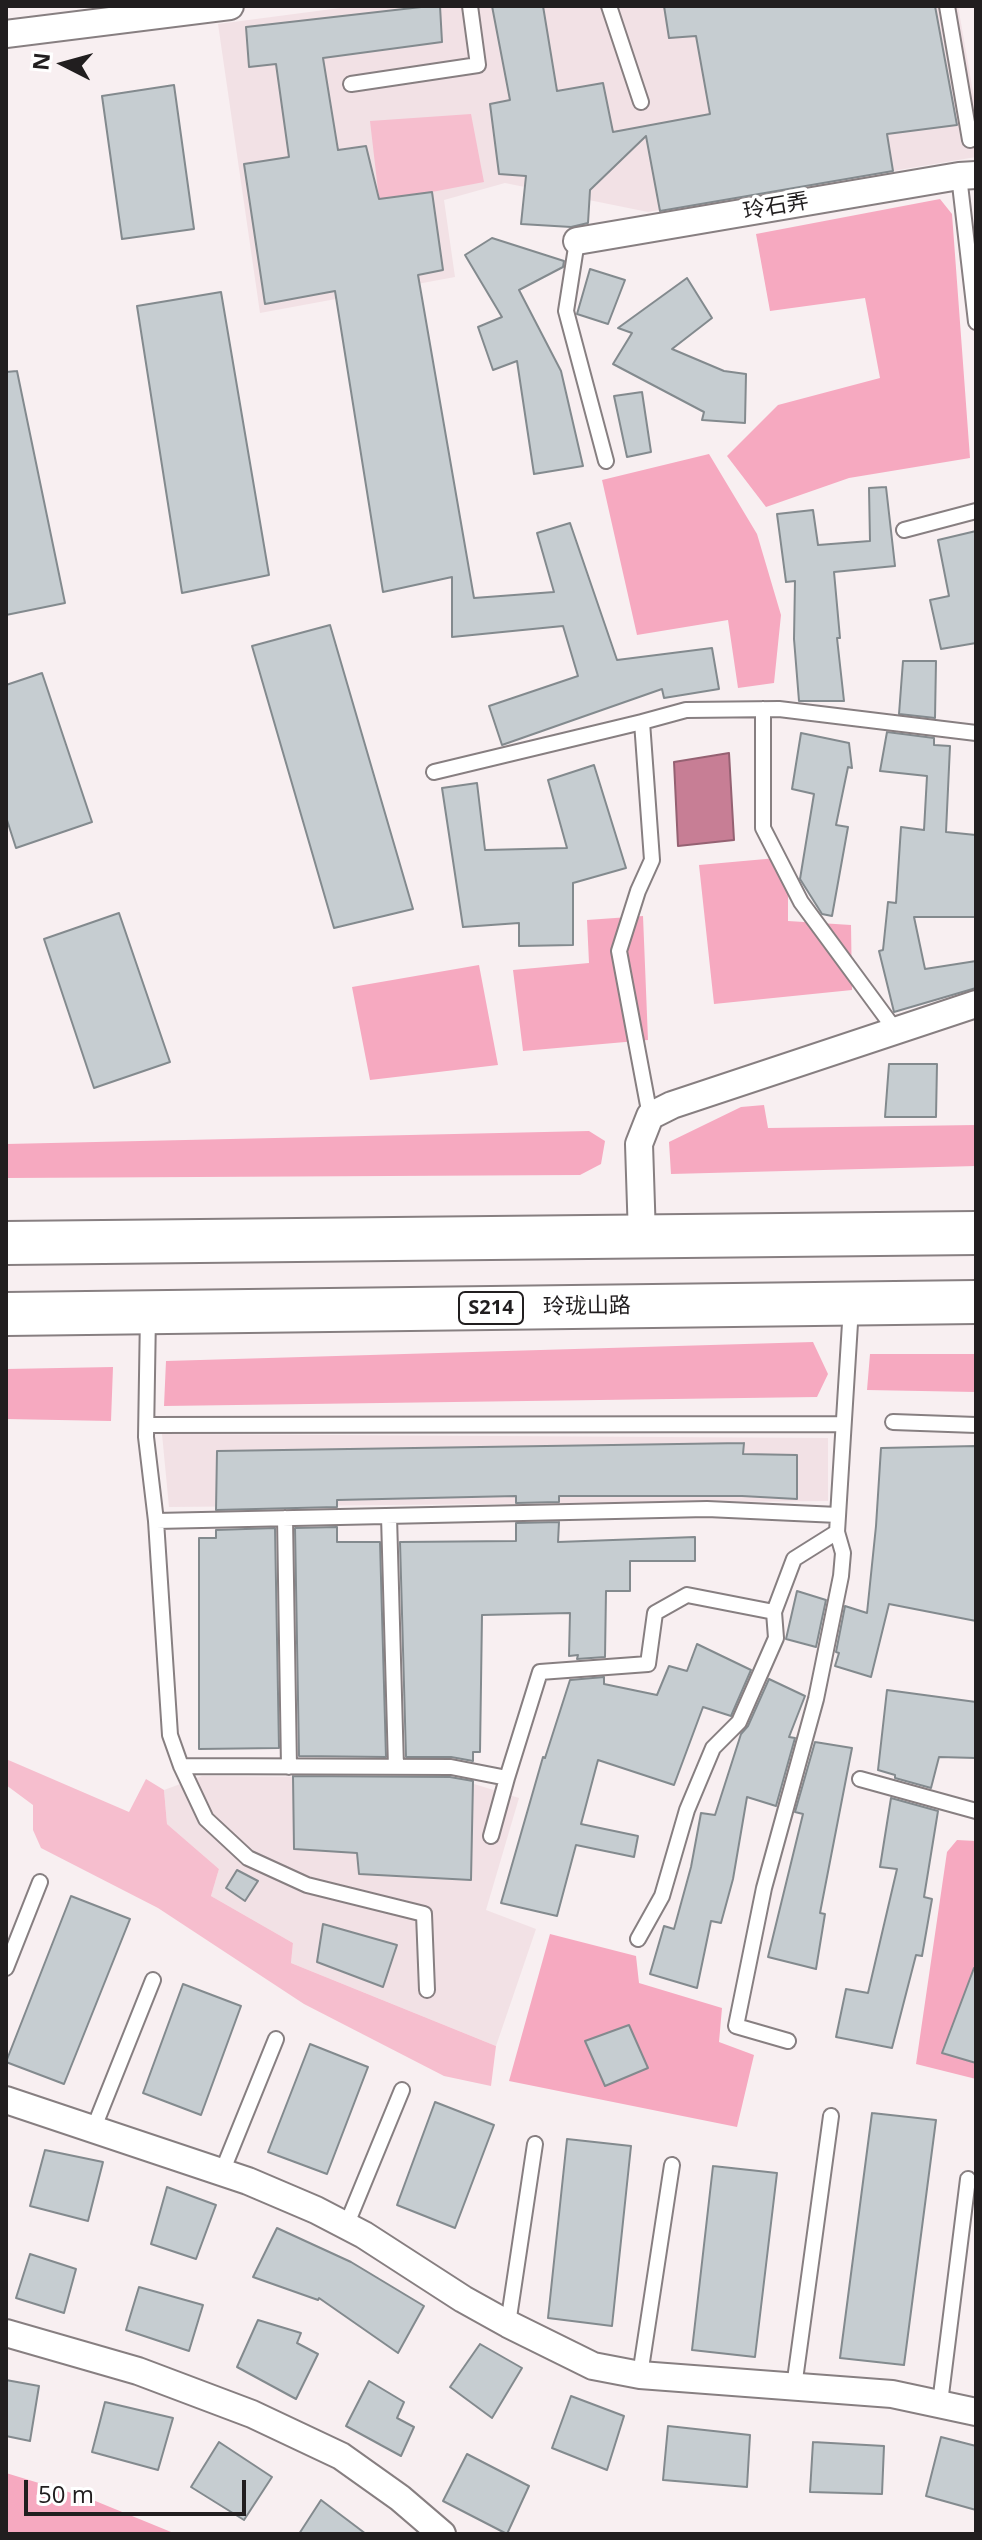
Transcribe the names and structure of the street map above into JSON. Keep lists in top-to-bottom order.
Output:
{
  "streets": {
    "main road": ["玲珑山路", "S214"],
    "street": ["玲石弄"]
  },
  "scale_bar": "50 m",
  "north": "left"
}
